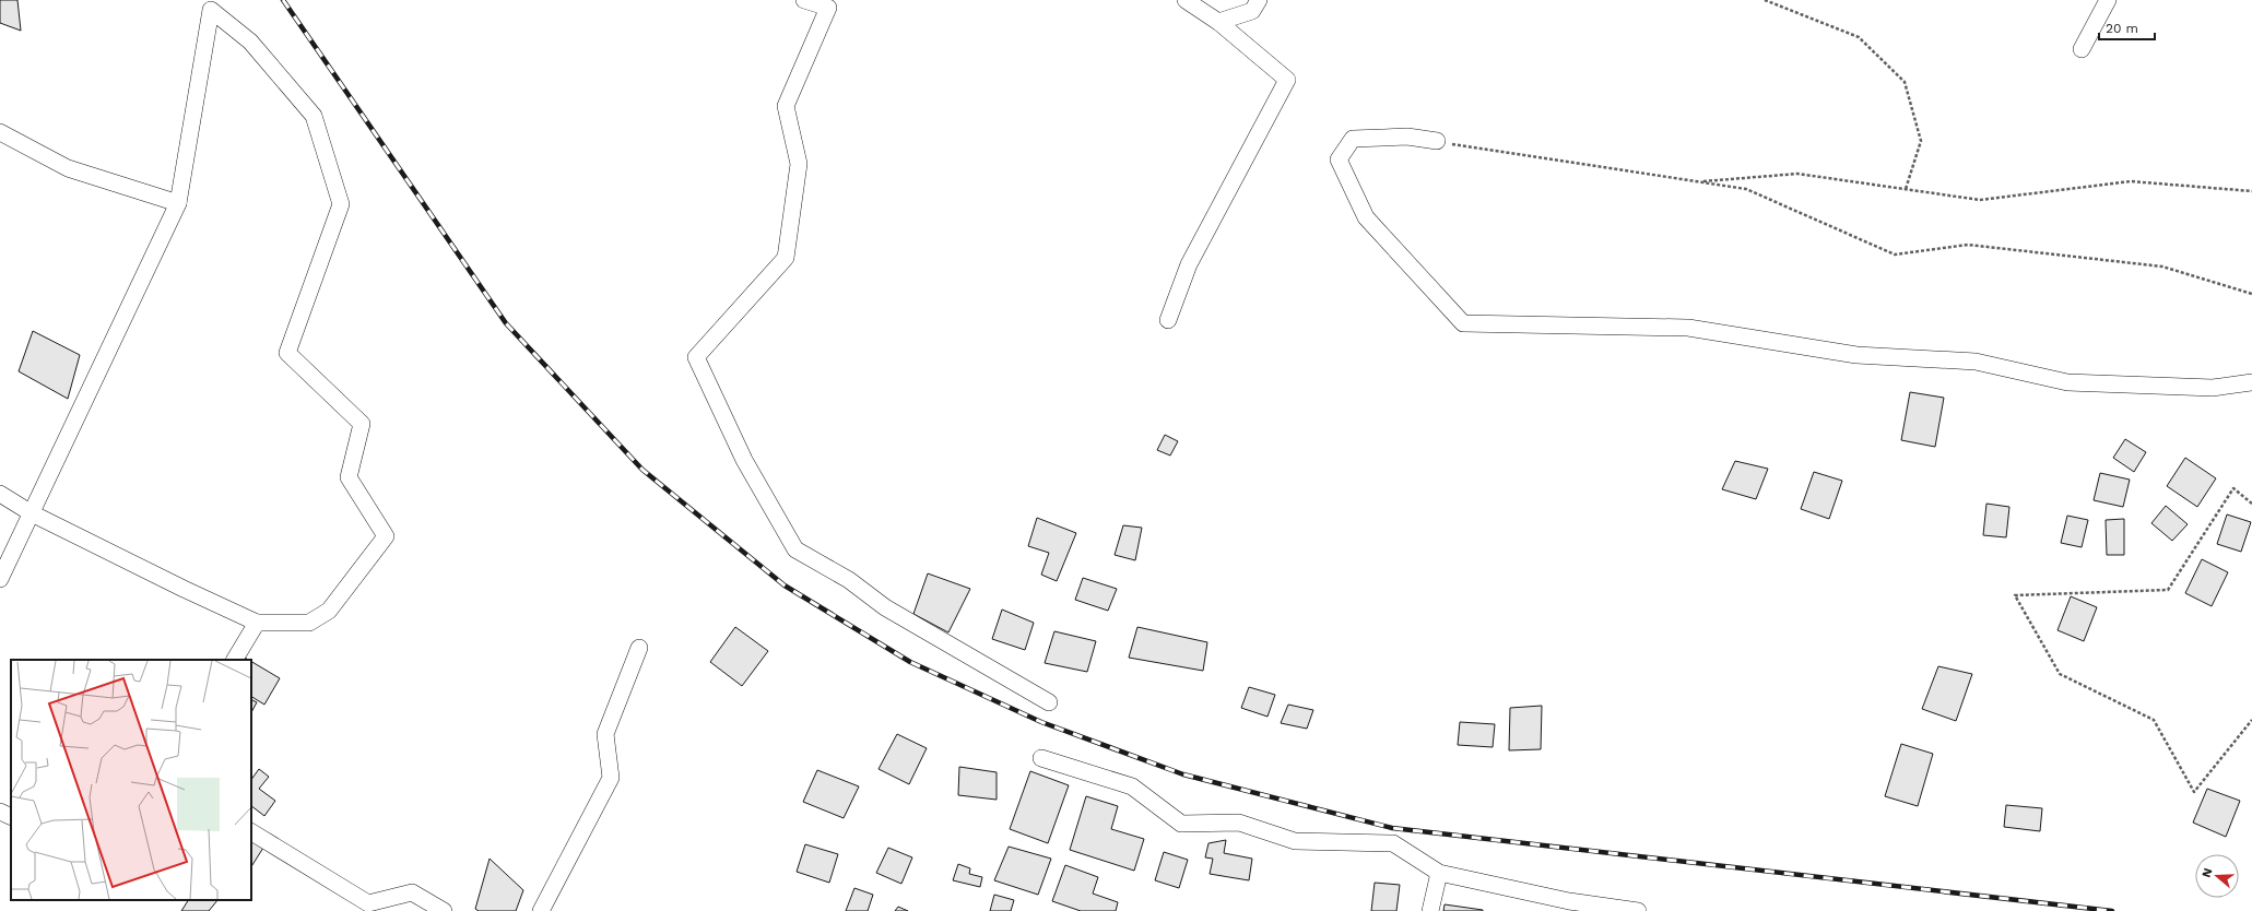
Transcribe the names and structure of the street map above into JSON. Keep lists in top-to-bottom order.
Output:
{
  "scale_bar": "20 m",
  "north": "left"
}
